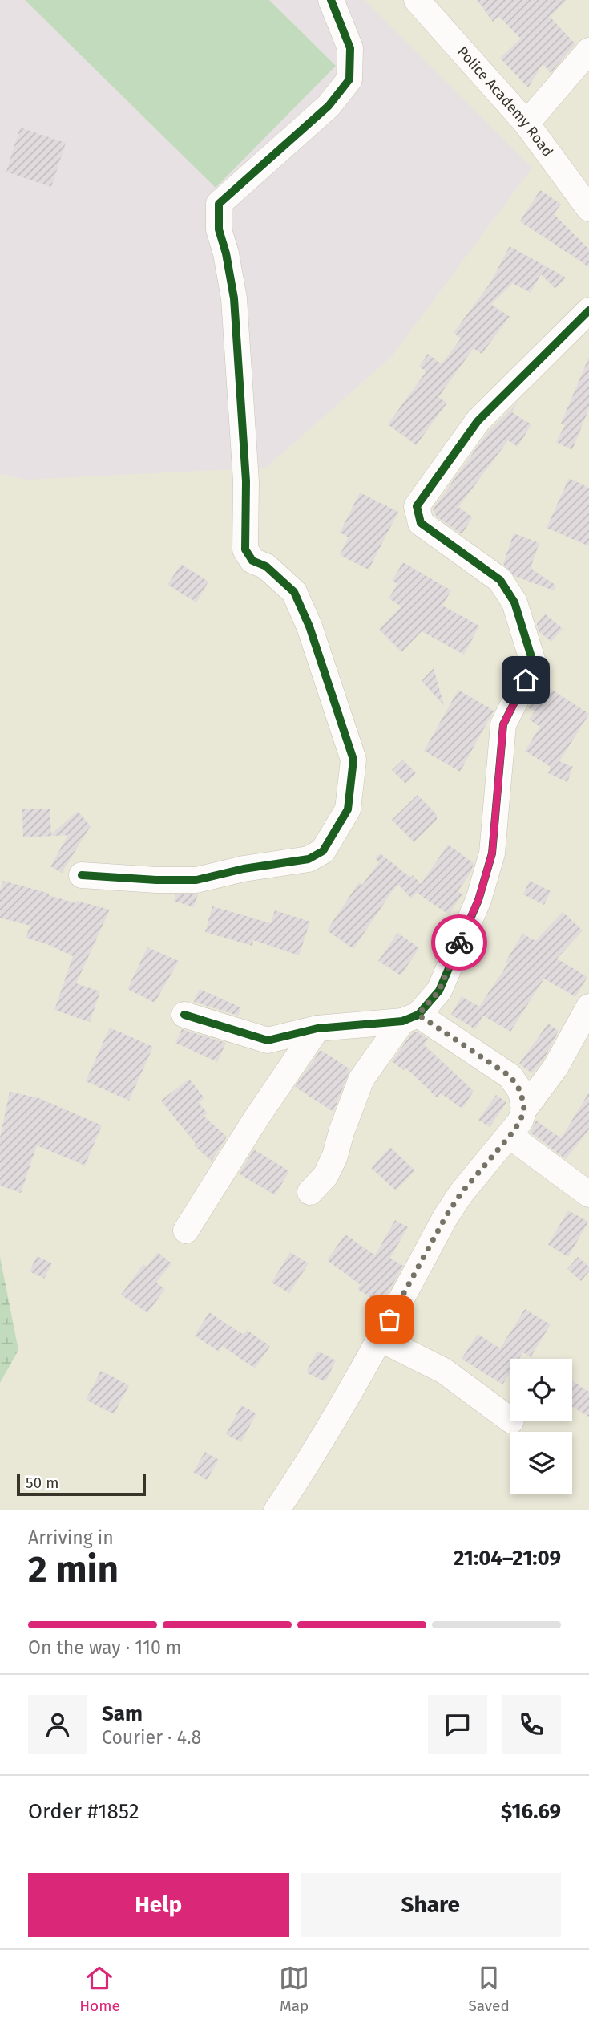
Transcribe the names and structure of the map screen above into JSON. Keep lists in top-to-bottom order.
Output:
{
  "streets": {
    "street": ["Police Academy Road"]
  },
  "scale_bar": "50 m",
  "page": {
    "scale": "50 m",
    "heading": ["2 min", "Arriving in", "21:04–21:09"],
    "panel": [
      "Sam",
      "Courier · 4.8",
      "Order #1852",
      "$16.69"
    ],
    "bar": "On the way · 110 m",
    "buttons": ["Help", "Share"],
    "tabs": ["Home", "Map", "Saved"]
  }
}
